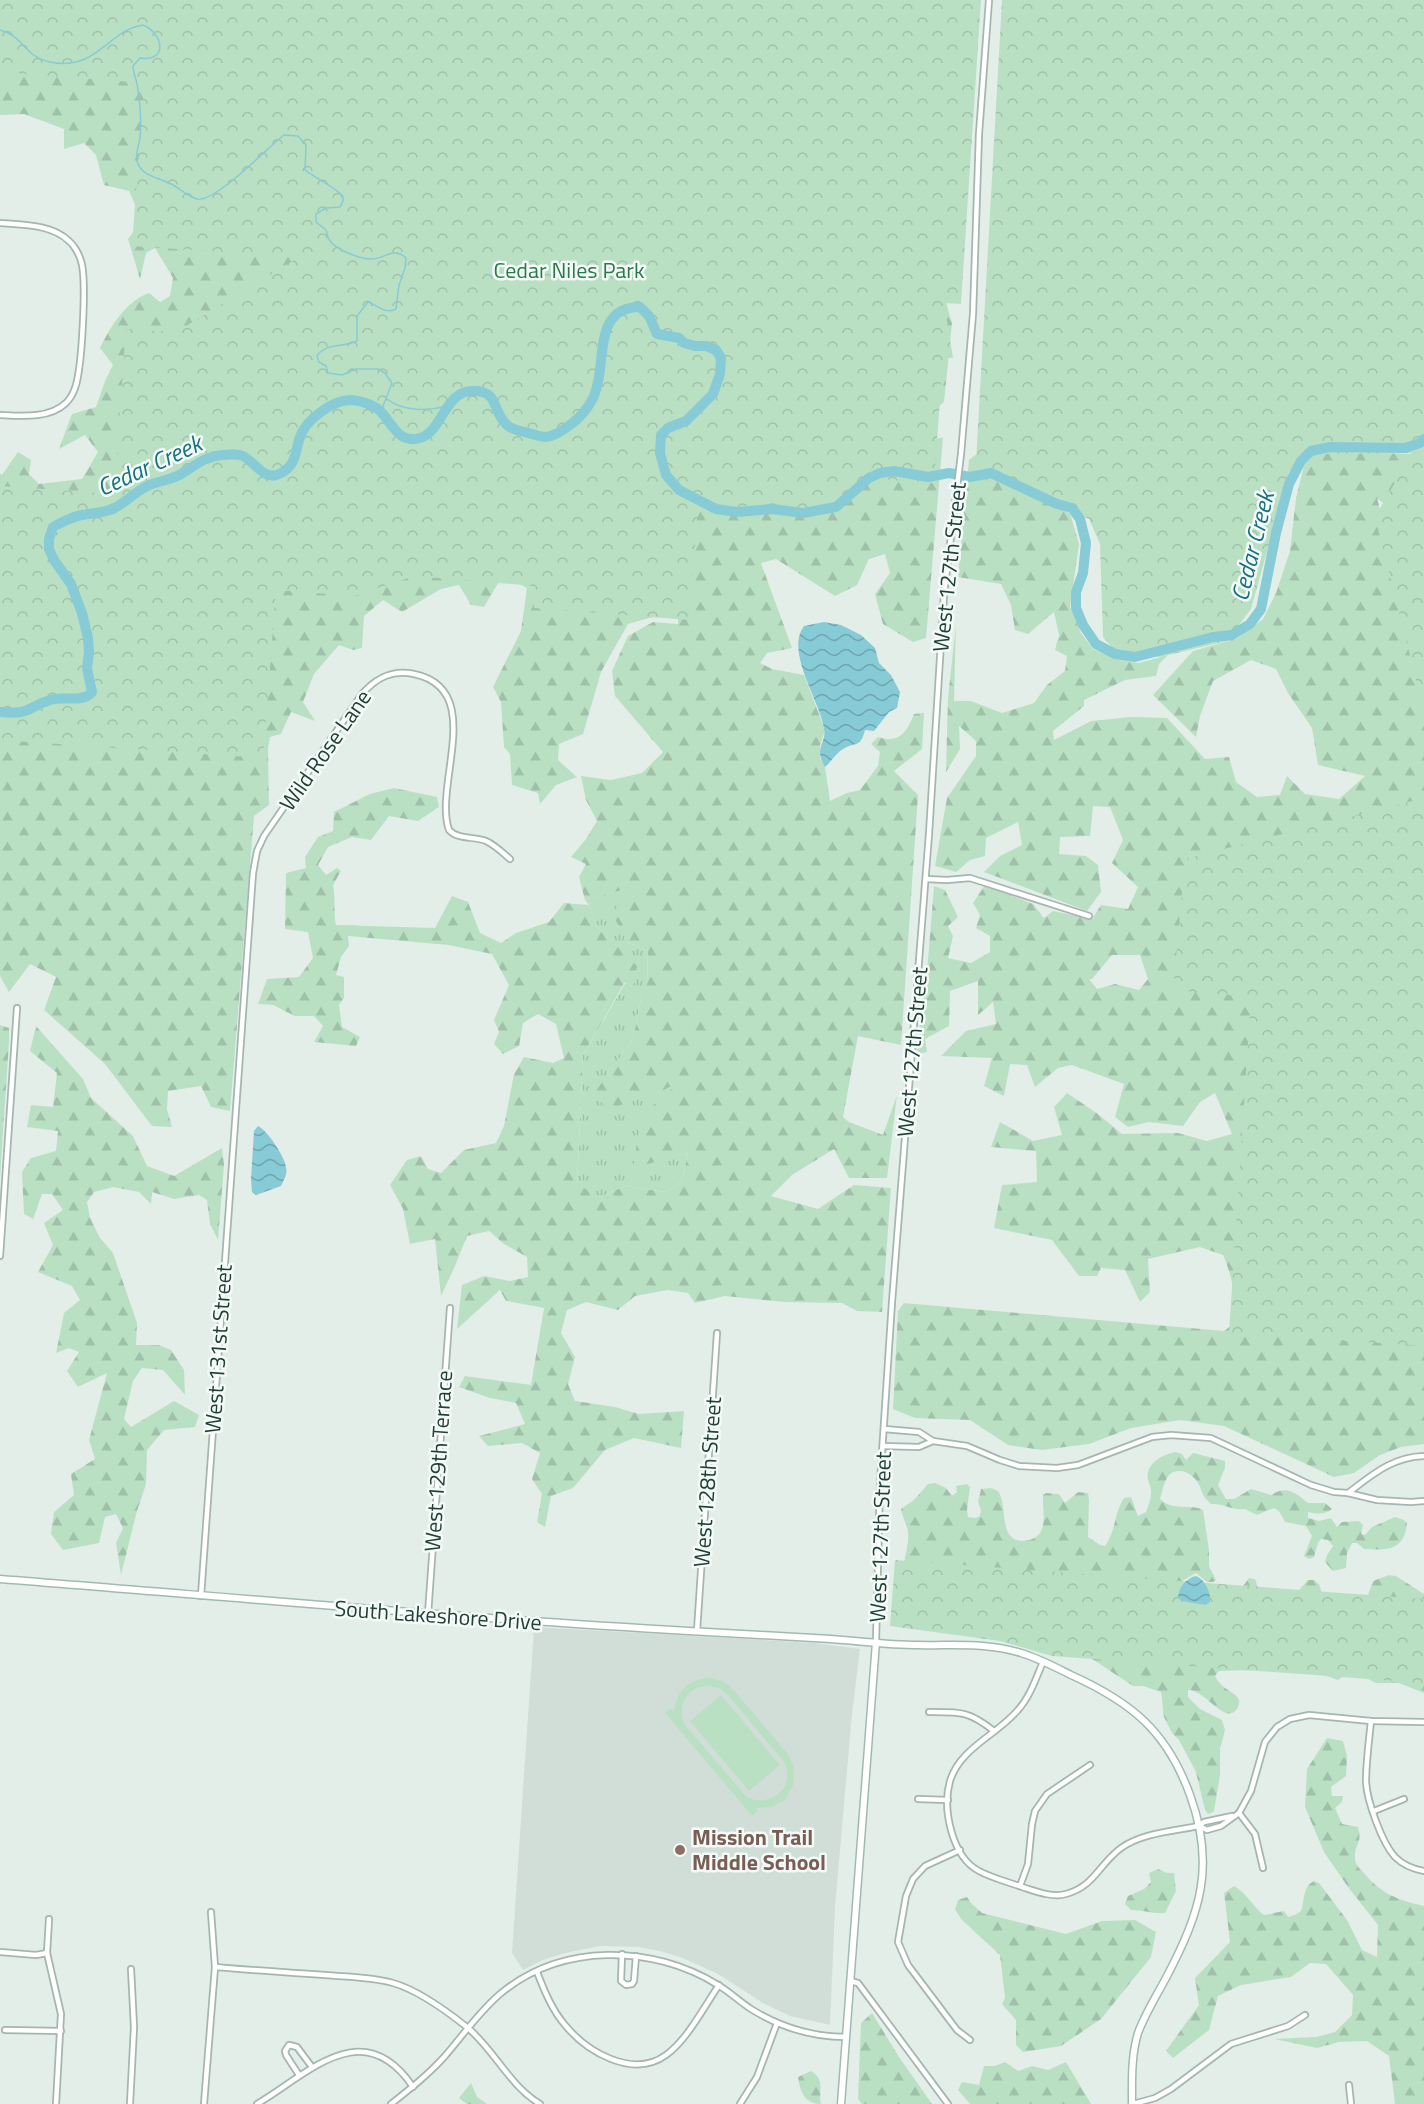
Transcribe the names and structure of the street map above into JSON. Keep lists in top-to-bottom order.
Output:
{
  "streets": {
    "street": [
      "West 127th Street",
      "Wild Rose Lane",
      "West 131st Street",
      "West 129th Terrace",
      "West 128th Street",
      "South Lakeshore Drive"
    ]
  },
  "crossings": [
    ["West 127th Street", "South Lakeshore Drive"],
    ["Wild Rose Lane", "West 131st Street"],
    ["West 131st Street", "South Lakeshore Drive"],
    ["West 129th Terrace", "South Lakeshore Drive"],
    ["West 128th Street", "South Lakeshore Drive"]
  ],
  "water": ["Cedar Creek"],
  "parks": ["Cedar Niles Park"],
  "places": ["Mission Trail Middle School"]
}
